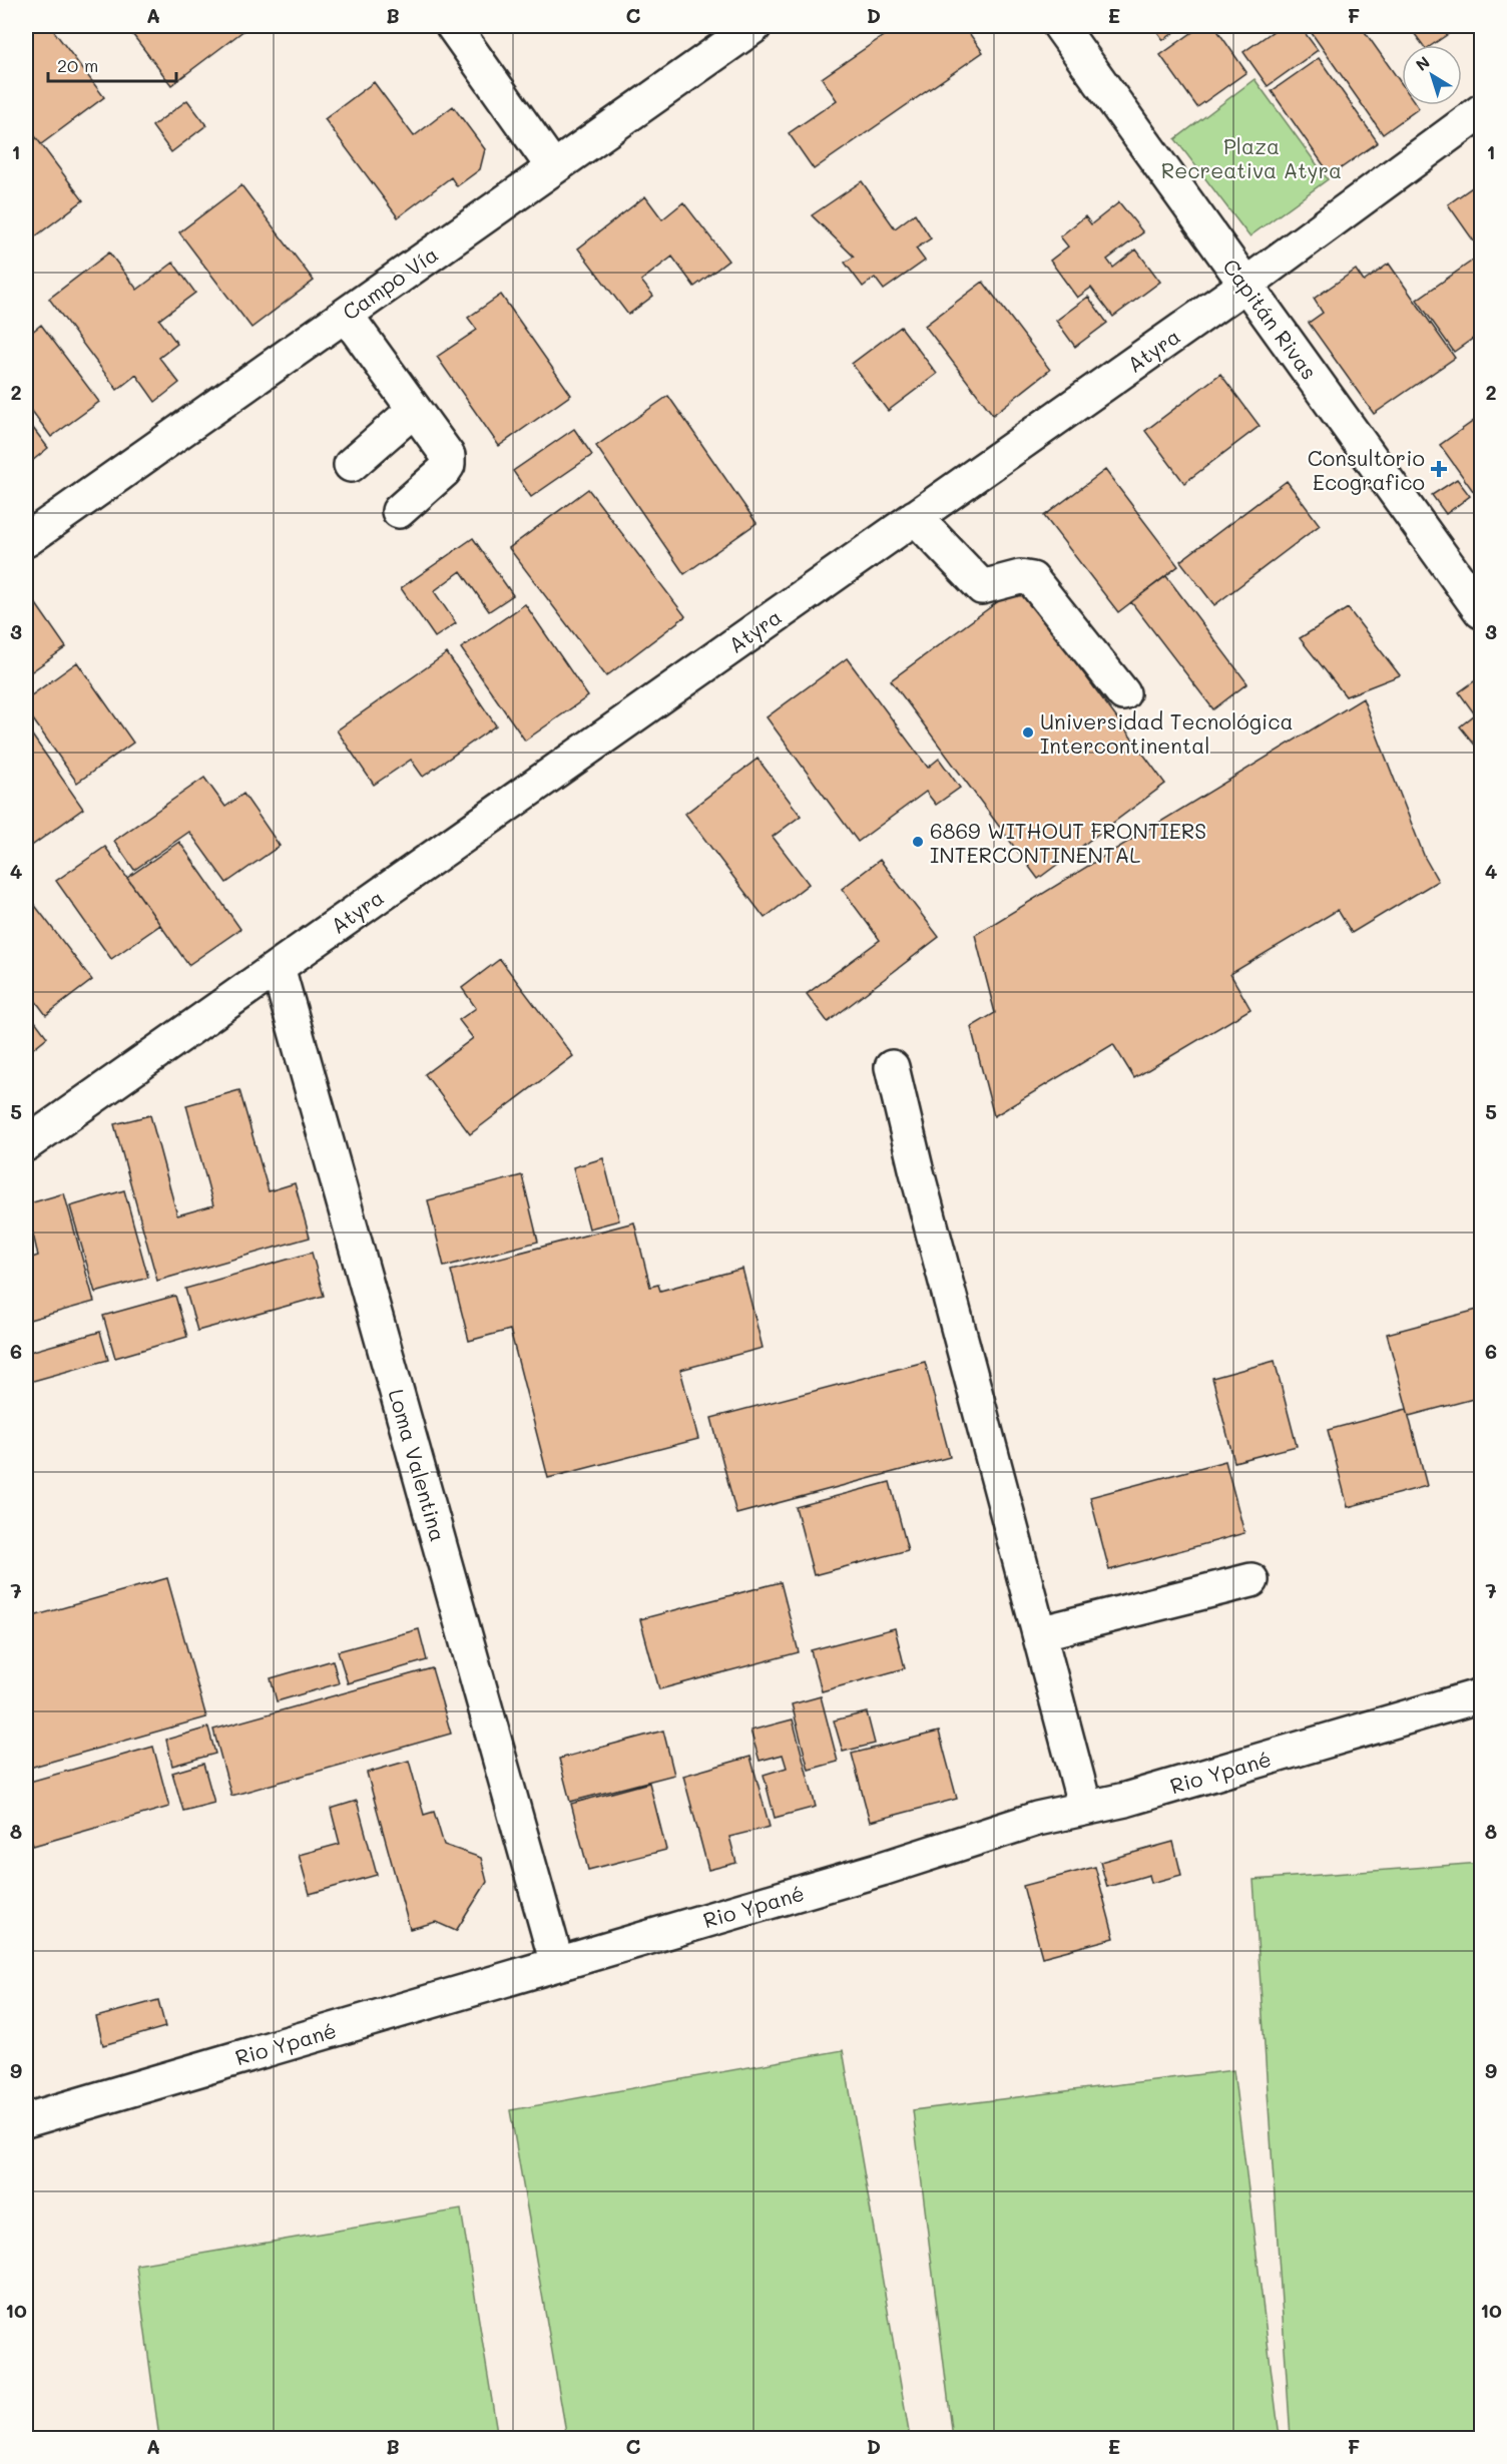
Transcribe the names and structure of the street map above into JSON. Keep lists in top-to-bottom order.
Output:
{
  "streets": {
    "street": [
      "Campo Vía",
      "Capitán Rivas",
      "Atyra",
      "Loma Valentina",
      "Rio Ypané"
    ]
  },
  "crossings": [
    ["Capitán Rivas", "Atyra"],
    ["Atyra", "Loma Valentina"],
    ["Loma Valentina", "Rio Ypané"]
  ],
  "parks": ["Plaza Recreativa Atyra"],
  "places": {
    "health": ["Consultorio Ecografico"],
    "other": ["Universidad Tecnológica Intercontinental", "6869 WITHOUT FRONTIERS INTERCONTINENTAL"]
  },
  "scale_bar": "20 m",
  "north": "top left",
  "grid": {
    "columns": [
      "A",
      "B",
      "C",
      "D",
      "E",
      "F"
    ],
    "rows": [
      "1",
      "2",
      "3",
      "4",
      "5",
      "6",
      "7",
      "8",
      "9",
      "10"
    ]
  }
}
